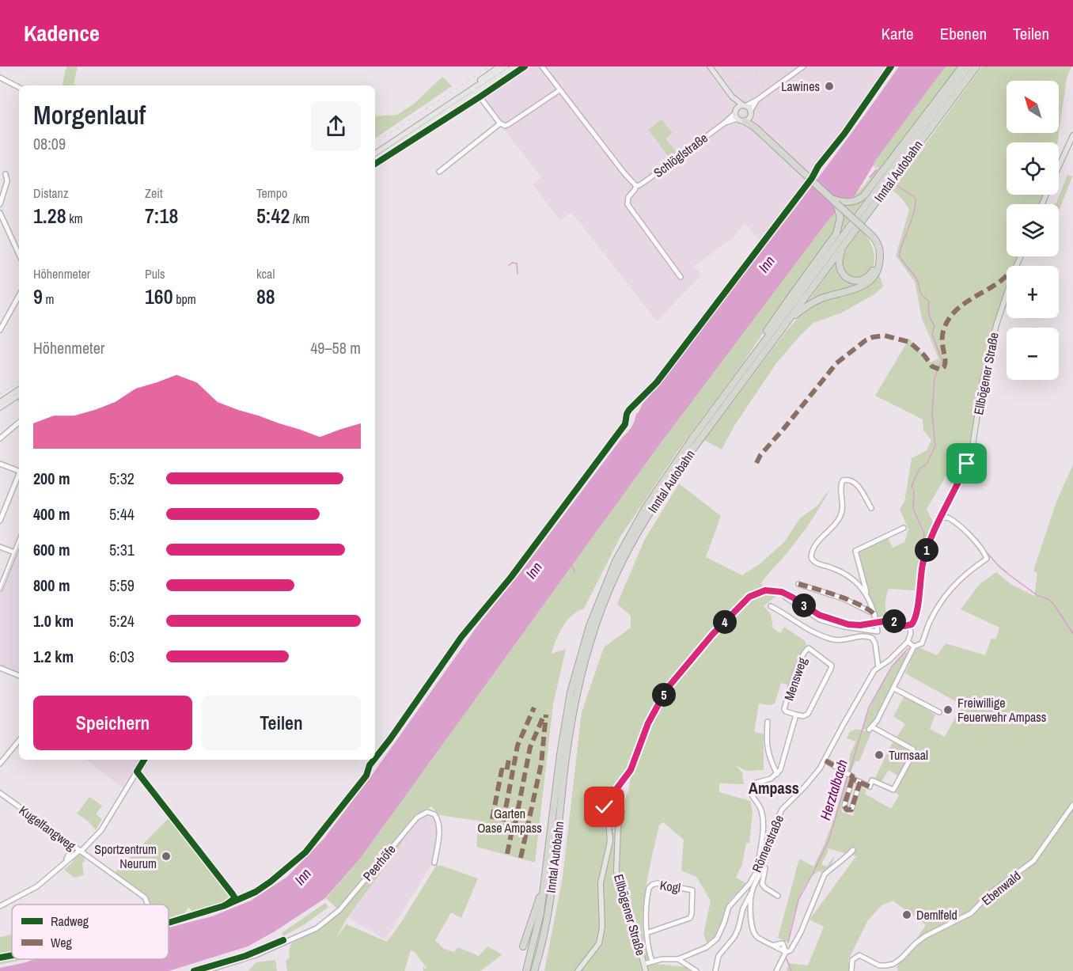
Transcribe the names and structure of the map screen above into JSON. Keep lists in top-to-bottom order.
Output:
{
  "streets": {
    "highway": ["Inntal Autobahn"],
    "main road": ["Ellbögener Straße"],
    "street": [
      "Schlöglstraße",
      "Mensweg",
      "Kugelfangweg",
      "Römerstraße",
      "Peerhöfe",
      "Kogl",
      "Ebenwald"
    ]
  },
  "crossings": [
    ["Ellbögener Straße", "Römerstraße"],
    ["Römerstraße", "Kogl"]
  ],
  "districts": ["Ampass"],
  "water": ["Inn", "Herztalbach"],
  "parks": ["Garten Oase Ampass"],
  "places": [
    "Lawines",
    "Freiwillige Feuerwehr Ampass",
    "Turnsaal",
    "Sportzentrum Neurum",
    "Demlfeld"
  ],
  "legend": ["Radweg", "Weg"],
  "north": "top left",
  "page": {
    "header": "Kadence",
    "nav": ["Karte", "Ebenen", "Teilen"],
    "map_buttons": ["+", "−"],
    "heading": ["Morgenlauf", "08:09"],
    "stats": [
      ["Distanz", "1.28 km"],
      ["Zeit", "7:18"],
      ["Tempo", "5:42 /km"],
      ["Höhenmeter", "9 m"],
      ["Puls", "160 bpm"],
      ["kcal", "88"]
    ],
    "chart": ["Höhenmeter", "49–58 m"],
    "list": [
      {
        "name": "200 m",
        "note": "5:32"
      },
      {
        "name": "400 m",
        "note": "5:44"
      },
      {
        "name": "600 m",
        "note": "5:31"
      },
      {
        "name": "800 m",
        "note": "5:59"
      },
      {
        "name": "1.0 km",
        "note": "5:24"
      },
      {
        "name": "1.2 km",
        "note": "6:03"
      }
    ],
    "pins": [
      "1",
      "3",
      "2",
      "4",
      "5"
    ],
    "buttons": ["Speichern", "Teilen"]
  }
}
